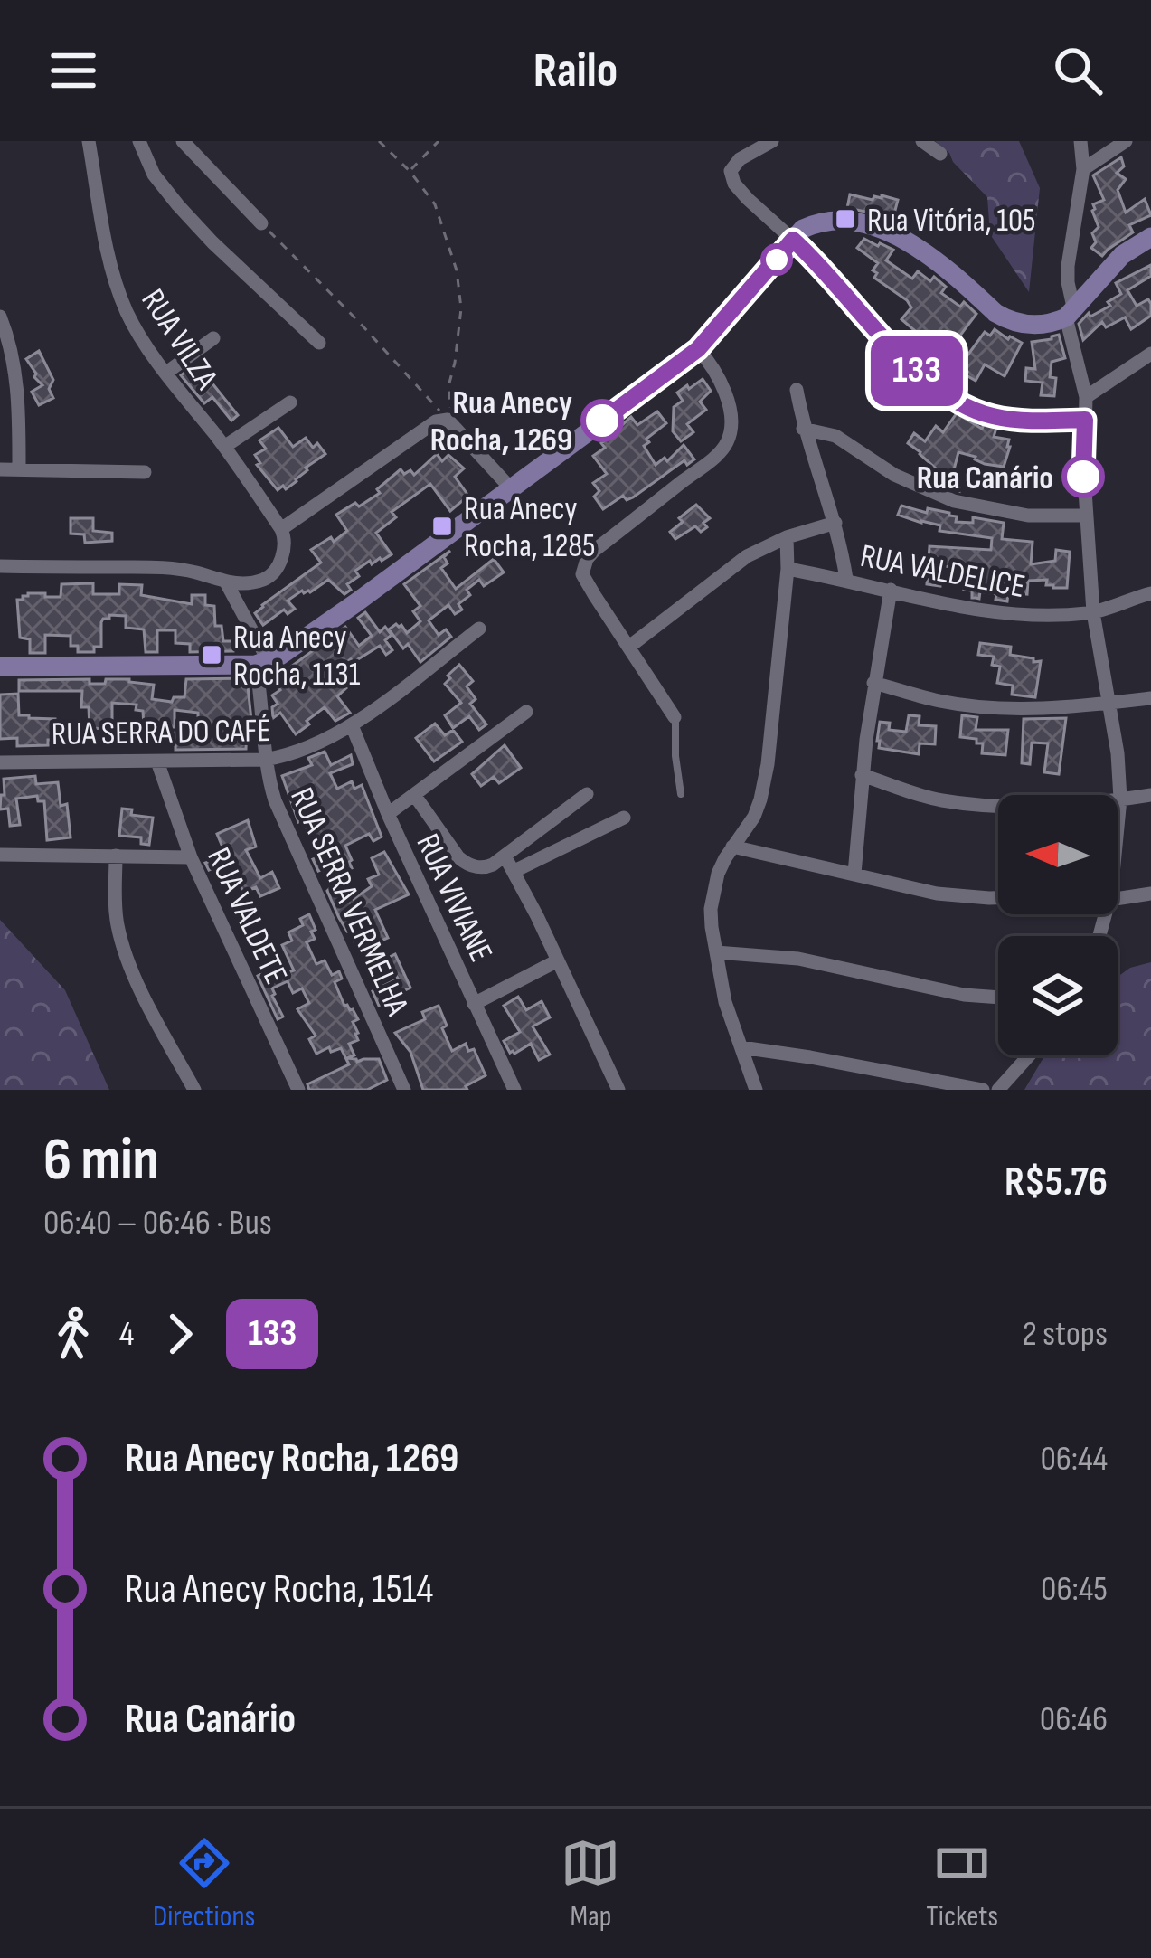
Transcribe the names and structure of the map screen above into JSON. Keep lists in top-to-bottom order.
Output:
{
  "streets": {
    "street": [
      "RUA VILZA",
      "RUA VALDELICE",
      "RUA SERRA DO CAFÉ",
      "RUA VIVIANE",
      "RUA SERRA VERMELHA",
      "RUA VALDETE"
    ]
  },
  "crossings": [
    ["RUA SERRA DO CAFÉ", "RUA VIVIANE"],
    ["RUA SERRA DO CAFÉ", "RUA SERRA VERMELHA"],
    ["RUA SERRA DO CAFÉ", "RUA VALDETE"]
  ],
  "places": {
    "transit": ["Rua Vitória, 105", "Rua Anecy Rocha, 1285", "Rua Anecy Rocha, 1131"],
    "other": ["Rua Anecy Rocha, 1269", "Rua Canário"]
  },
  "lines": ["bus line 133"],
  "north": "left",
  "page": {
    "header": "Railo",
    "on_map": "133",
    "heading": ["6 min", "06:40 – 06:46 · Bus", "R$5.76"],
    "legs": ["4", "133", "2 stops"],
    "list": [
      {
        "name": "Rua Anecy Rocha, 1269",
        "value": "06:44"
      },
      {
        "name": "Rua Anecy Rocha, 1514",
        "value": "06:45"
      },
      {
        "name": "Rua Canário",
        "value": "06:46"
      }
    ],
    "tabs": ["Directions", "Map", "Tickets"]
  }
}
